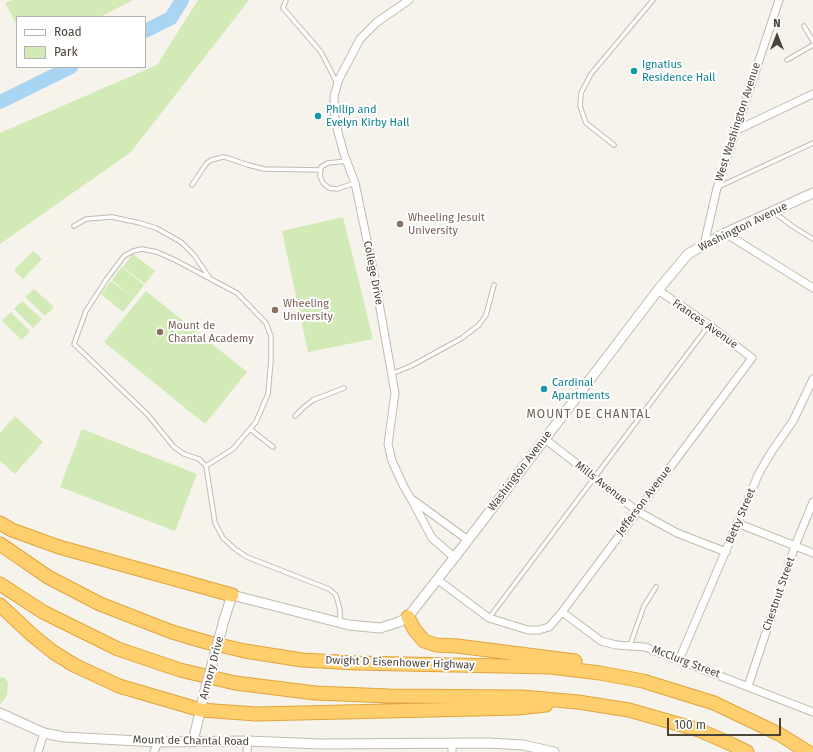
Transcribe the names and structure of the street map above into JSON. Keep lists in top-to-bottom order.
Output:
{
  "streets": {
    "highway": ["Dwight D Eisenhower Highway"],
    "street": [
      "West Washington Avenue",
      "Washington Avenue",
      "College Drive",
      "Frances Avenue",
      "Mills Avenue",
      "Jefferson Avenue",
      "Betty Street",
      "Chestnut Street",
      "McClurg Street",
      "Armory Drive",
      "Mount de Chantal Road"
    ]
  },
  "crossings": [
    ["West Washington Avenue", "Washington Avenue"],
    ["Washington Avenue", "College Drive"],
    ["Washington Avenue", "Frances Avenue"],
    ["Washington Avenue", "Mills Avenue"],
    ["Washington Avenue", "Armory Drive"],
    ["Frances Avenue", "Jefferson Avenue"],
    ["Mills Avenue", "Jefferson Avenue"],
    ["Mills Avenue", "Betty Street"],
    ["Jefferson Avenue", "McClurg Street"],
    ["Betty Street", "McClurg Street"],
    ["Chestnut Street", "McClurg Street"],
    ["Armory Drive", "Mount de Chantal Road"]
  ],
  "districts": ["MOUNT DE CHANTAL"],
  "places": [
    "Ignatius Residence Hall",
    "Philip and Evelyn Kirby Hall",
    "Wheeling Jesuit University",
    "Wheeling University",
    "Mount de Chantal Academy",
    "Cardinal Apartments"
  ],
  "legend": ["Road", "Park"],
  "scale_bar": "100 m",
  "north": "top"
}
